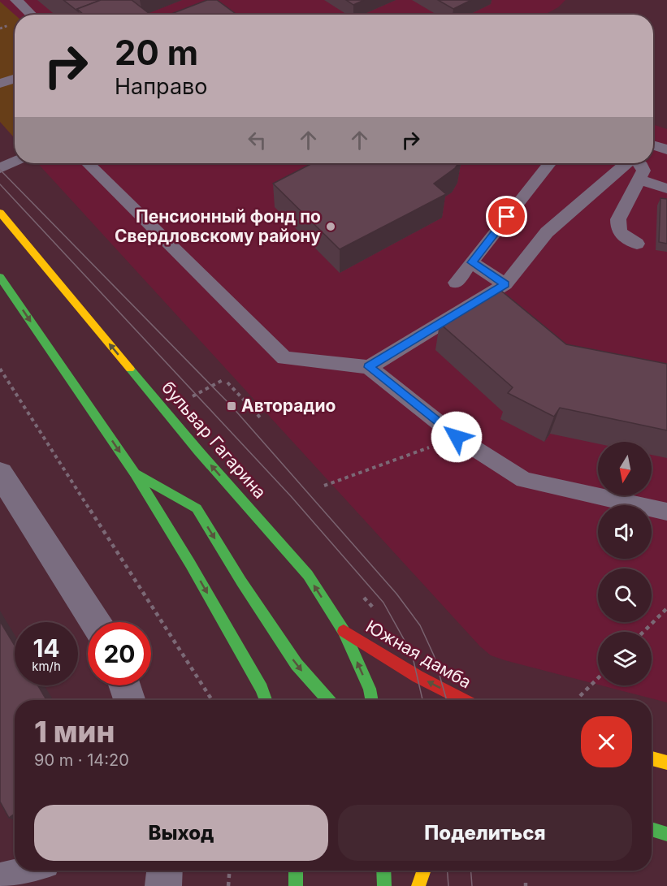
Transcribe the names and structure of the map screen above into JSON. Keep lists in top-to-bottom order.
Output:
{
  "streets": {
    "main road": ["бульвар Гагарина", "Южная дамба"]
  },
  "crossings": [
    ["бульвар Гагарина", "Южная дамба"]
  ],
  "one_way": ["Южная дамба"],
  "places": {
    "other": ["Пенсионный фонд по Свердловскому району"],
    "transit": ["Авторадио"]
  },
  "north": "bottom",
  "page": {
    "turn": ["20 m", "Направо"],
    "speed": "14 km/h",
    "limit": "20",
    "heading": ["1 мин", "90 m · 14:20"],
    "buttons": ["Выход", "Поделиться"]
  }
}
